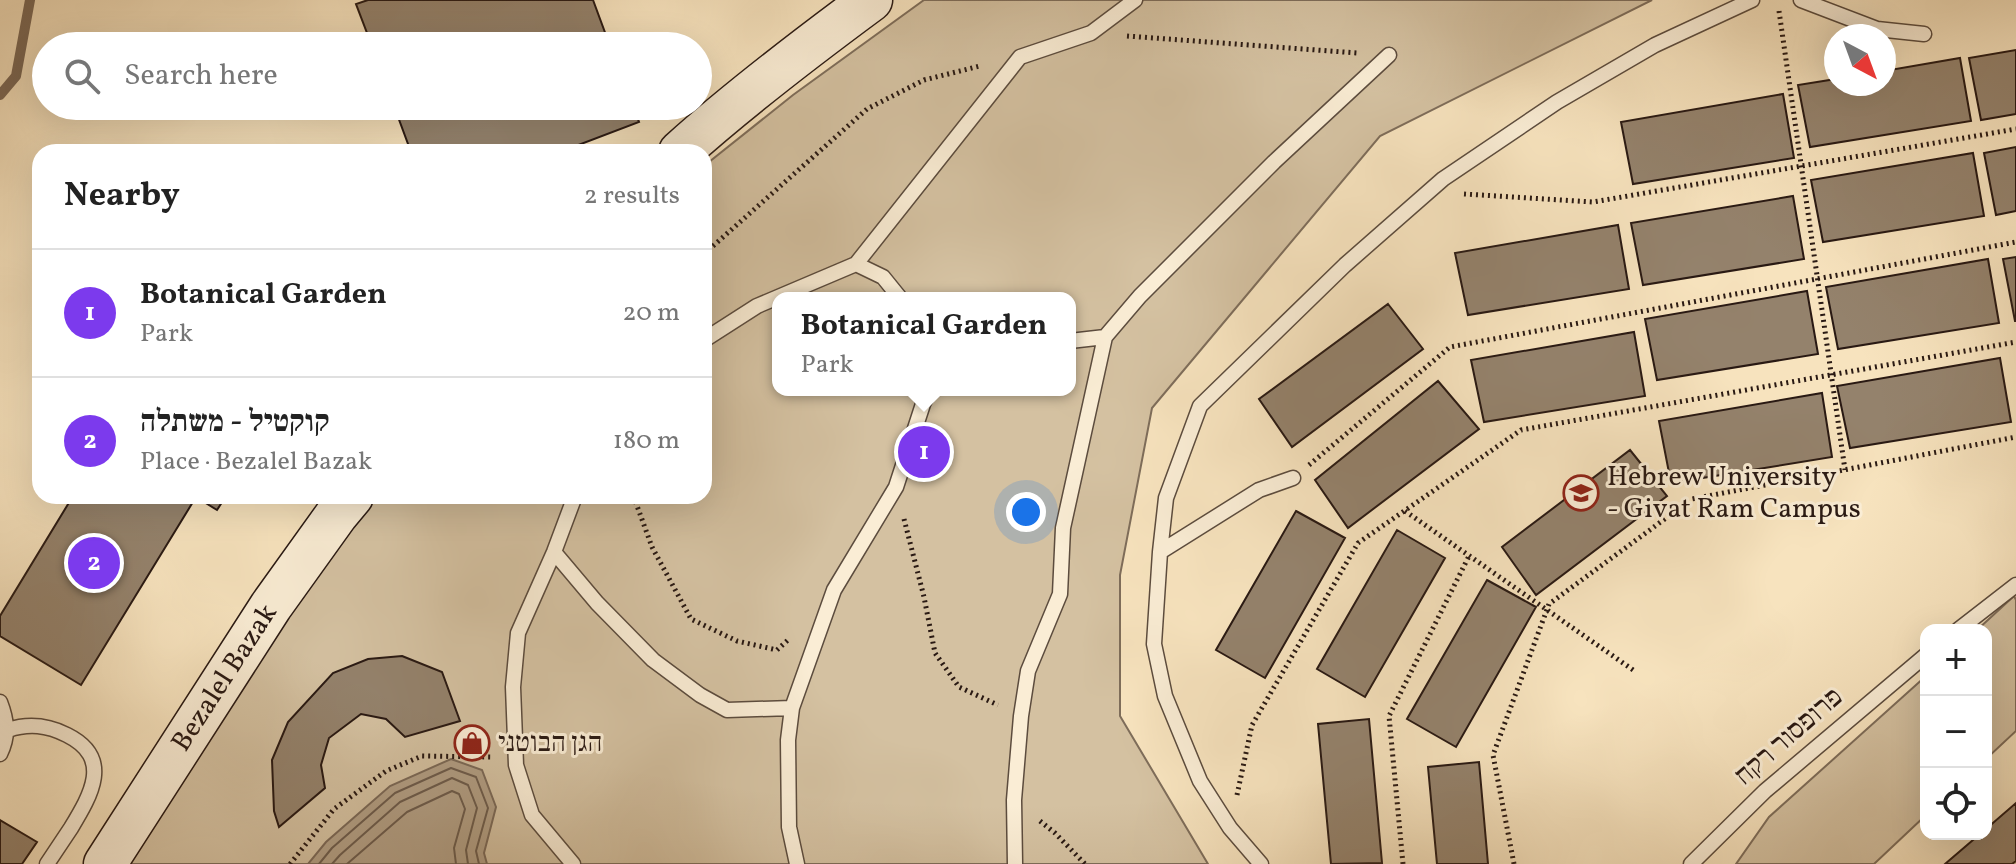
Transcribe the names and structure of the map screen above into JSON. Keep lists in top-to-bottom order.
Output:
{
  "streets": {
    "street": ["Bezalel Bazak"],
    "lane": ["פרופסור רקח"]
  },
  "places": {
    "school or university": ["Hebrew University - Givat Ram Campus"],
    "shop": ["הגן הבוטני"]
  },
  "north": "bottom right",
  "page": {
    "search": "Search here",
    "heading": ["Nearby", "2 results"],
    "list": [
      {
        "mark": "1",
        "name": "Botanical Garden",
        "note": "Park",
        "value": "20 m"
      },
      {
        "mark": "2",
        "name": "קוקטיל - משתלה",
        "note": "Place · Bezalel Bazak",
        "value": "180 m"
      }
    ],
    "popup": ["Botanical Garden", "Park"],
    "pins": ["1", "2"],
    "map_buttons": ["+", "−"]
  }
}
